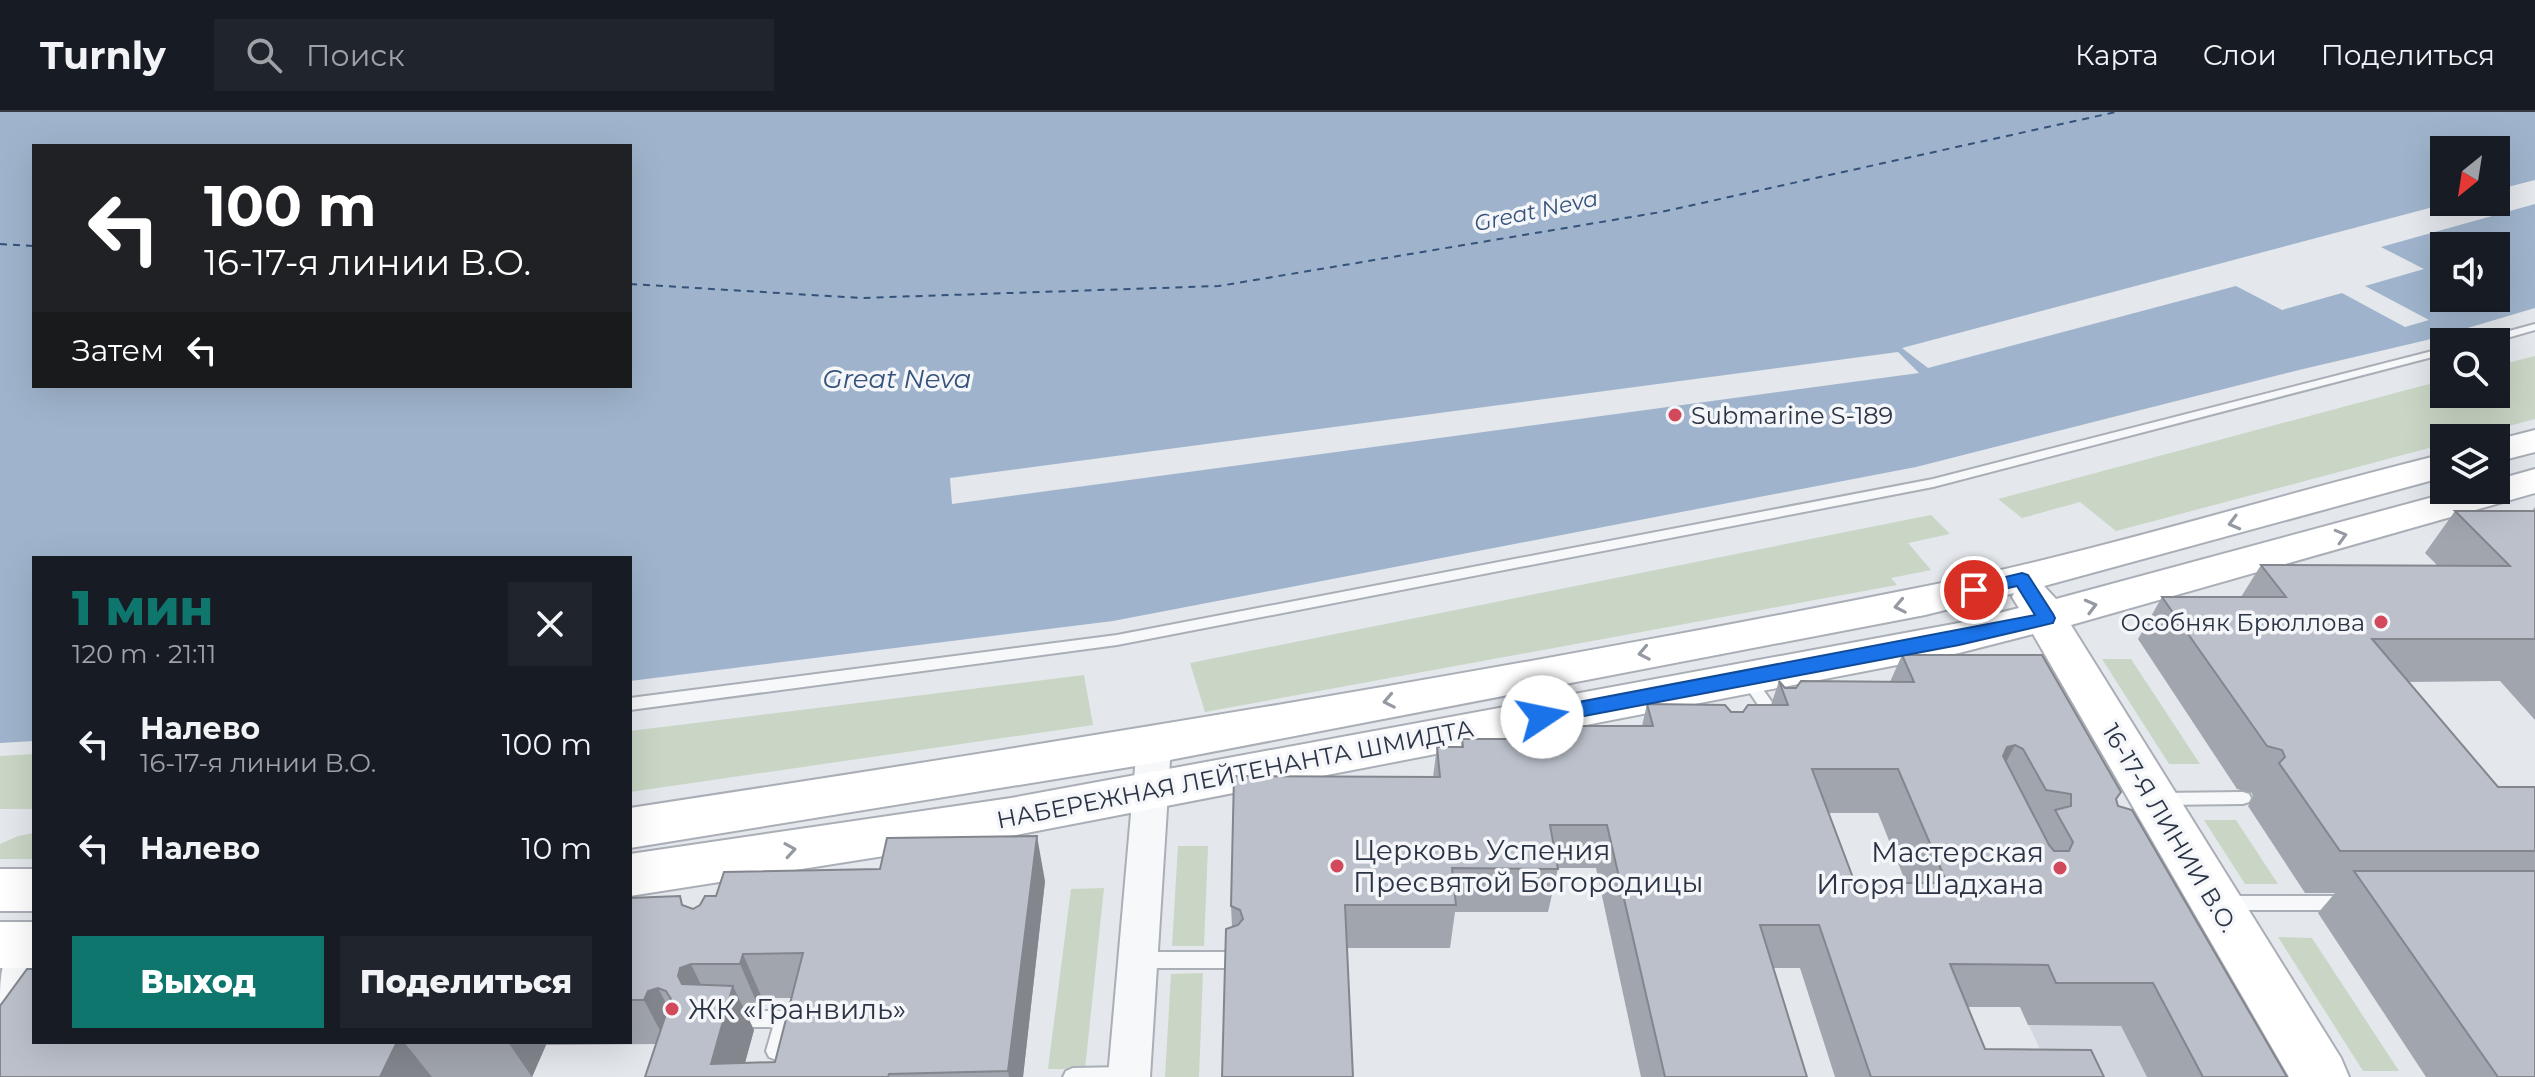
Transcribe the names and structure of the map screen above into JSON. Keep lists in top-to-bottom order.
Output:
{
  "streets": {
    "street": ["НАБЕРЕЖНАЯ ЛЕЙТЕНАНТА ШМИДТА", "16-17-Я ЛИНИИ В.О."]
  },
  "crossings": [
    ["НАБЕРЕЖНАЯ ЛЕЙТЕНАНТА ШМИДТА", "16-17-Я ЛИНИИ В.О."]
  ],
  "water": ["Great Neva"],
  "places": [
    "Submarine S-189",
    "Особняк Брюллова",
    "Церковь Успения Пресвятой Богородицы",
    "Мастерская Игоря Шадхана",
    "ЖК «Гранвиль»"
  ],
  "north": "bottom left",
  "page": {
    "header": "Turnly",
    "search": "Поиск",
    "nav": ["Карта", "Слои", "Поделиться"],
    "turn": ["100 m", "16-17-я линии В.О."],
    "then": "Затем",
    "heading": ["1 мин", "120 m · 21:11"],
    "list": [
      {
        "name": "Налево",
        "note": "16-17-я линии В.О.",
        "value": "100 m"
      },
      {
        "name": "Налево",
        "value": "10 m"
      }
    ],
    "buttons": ["Выход", "Поделиться"]
  }
}
